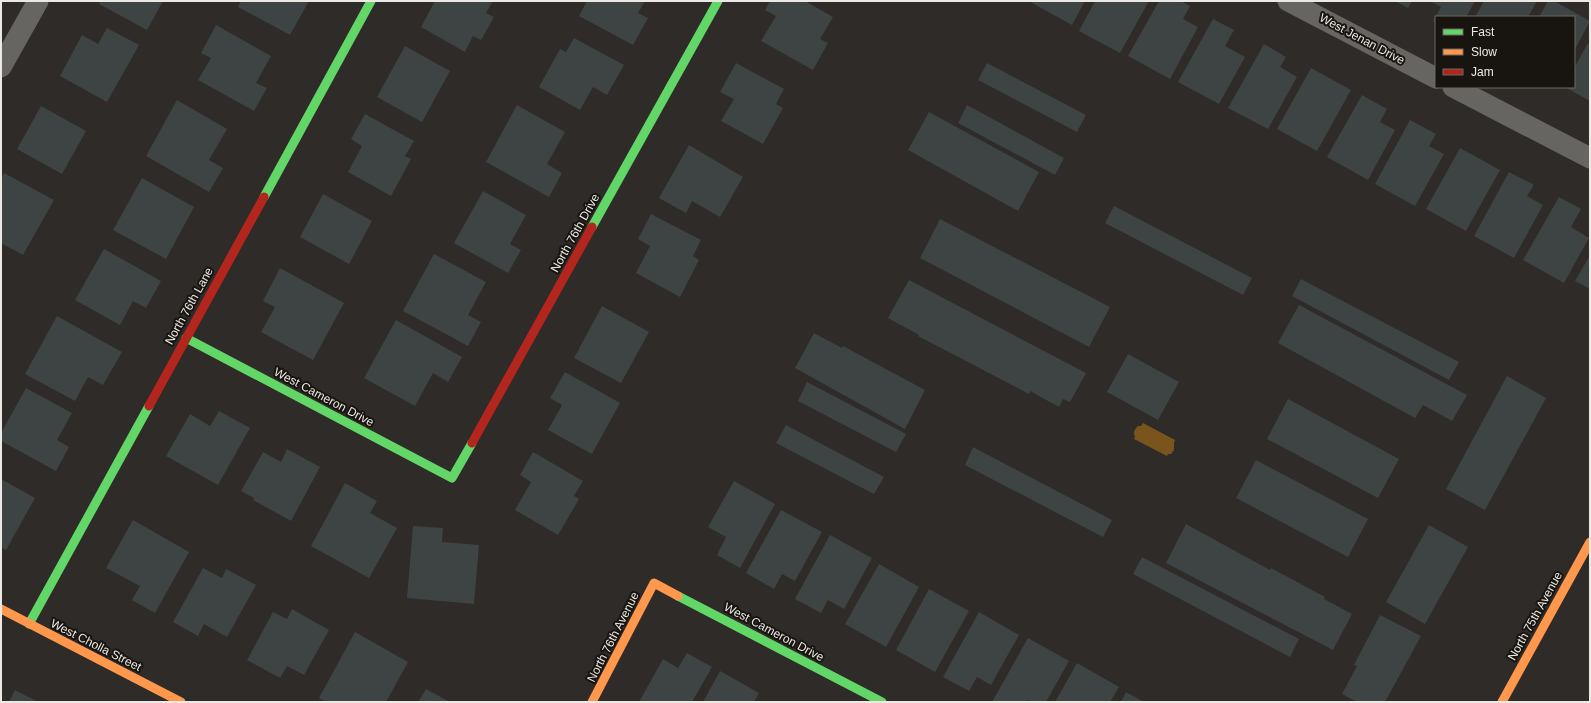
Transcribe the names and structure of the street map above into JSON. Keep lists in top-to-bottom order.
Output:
{
  "streets": {
    "street": [
      "West Jenan Drive",
      "North 76th Drive",
      "North 76th Lane",
      "West Cameron Drive",
      "North 75th Avenue",
      "North 76th Avenue",
      "West Cholla Street"
    ]
  },
  "crossings": [
    ["North 76th Drive", "West Cameron Drive"],
    ["North 76th Lane", "West Cameron Drive"],
    ["North 76th Lane", "West Cholla Street"],
    ["West Cameron Drive", "North 76th Avenue"]
  ],
  "legend": ["Fast", "Slow", "Jam"]
}
